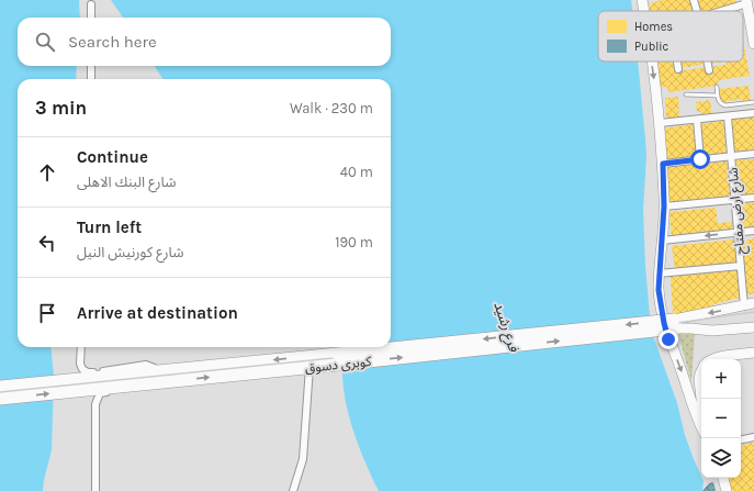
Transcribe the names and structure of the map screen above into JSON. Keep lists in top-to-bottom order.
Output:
{
  "streets": {
    "highway": ["كوبرى دسوق"],
    "street": ["شارع ارض مفتاح"]
  },
  "water": ["فرع رشيد"],
  "legend": ["Homes", "Public"],
  "page": {
    "search": "Search here",
    "heading": ["3 min", "Walk · 230 m"],
    "list": [
      ["Continue", "شارع البنك الاهلى", "40 m"],
      ["Turn left", "شارع كورنيش النيل", "190 m"],
      "Arrive at destination"
    ],
    "map_buttons": ["+", "−"]
  }
}
